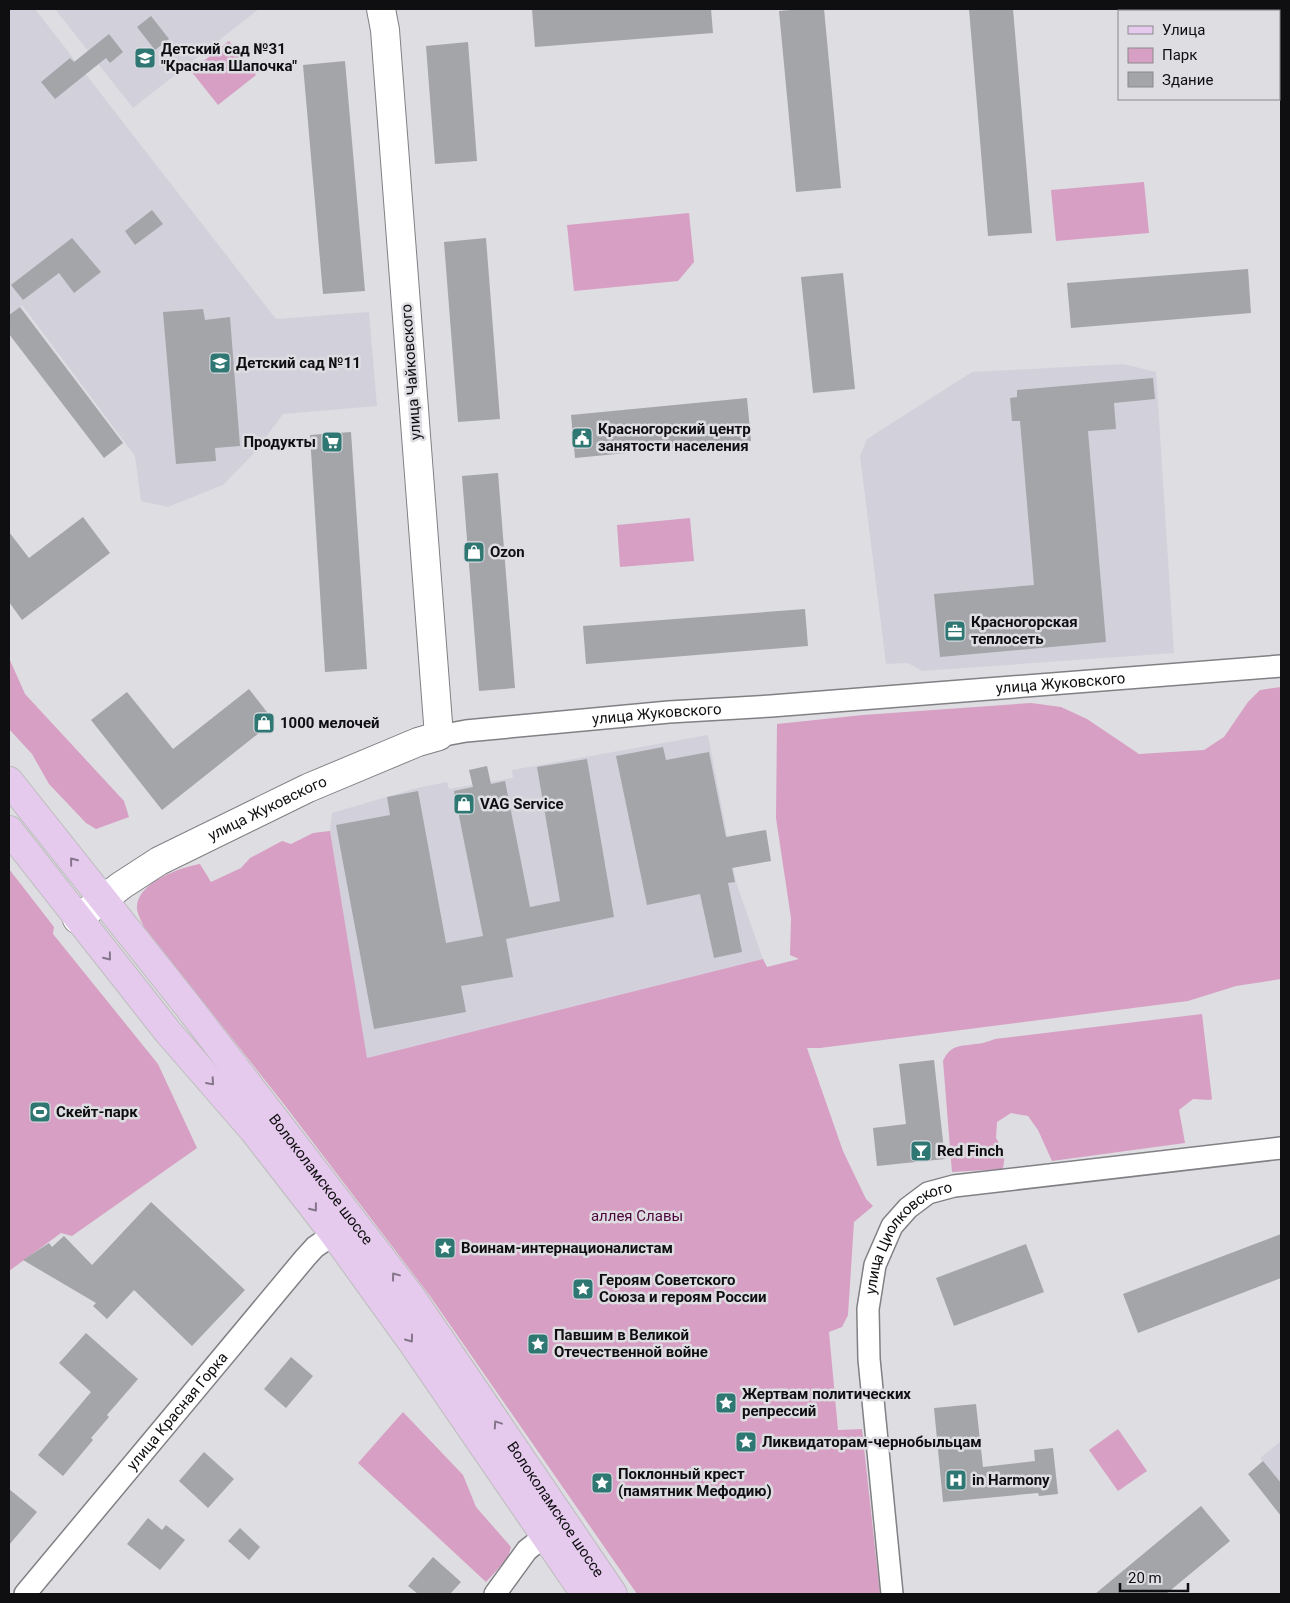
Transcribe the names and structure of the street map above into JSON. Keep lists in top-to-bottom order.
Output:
{
  "streets": {
    "main road": ["Волоколамское шоссе"],
    "street": [
      "улица Чайковского",
      "улица Жуковского",
      "улица Циолковского",
      "улица Красная Горка"
    ]
  },
  "crossings": [
    ["улица Чайковского", "улица Жуковского"],
    ["улица Жуковского", "Волоколамское шоссе"],
    ["Волоколамское шоссе", "улица Красная Горка"]
  ],
  "parks": ["аллея Славы"],
  "places": {
    "school or university": ["Детский сад №31 \"Красная Шапочка\"", "Детский сад №11"],
    "public building": ["Красногорский центр занятости населения"],
    "supermarket": ["Продукты"],
    "shop": ["Ozon", "1000 мелочей", "VAG Service"],
    "office": ["Красногорская теплосеть"],
    "sports": ["Скейт-парк"],
    "bar": ["Red Finch"],
    "place": [
      "Воинам-интернационалистам",
      "Героям Советского Союза и героям России",
      "Павшим в Великой Отечественной войне",
      "Жертвам политических репрессий",
      "Ликвидаторам-чернобыльцам",
      "Поклонный крест (памятник Мефодию)"
    ],
    "hospital": ["in Harmony"]
  },
  "legend": ["Улица", "Парк", "Здание"],
  "scale_bar": "20 m"
}
